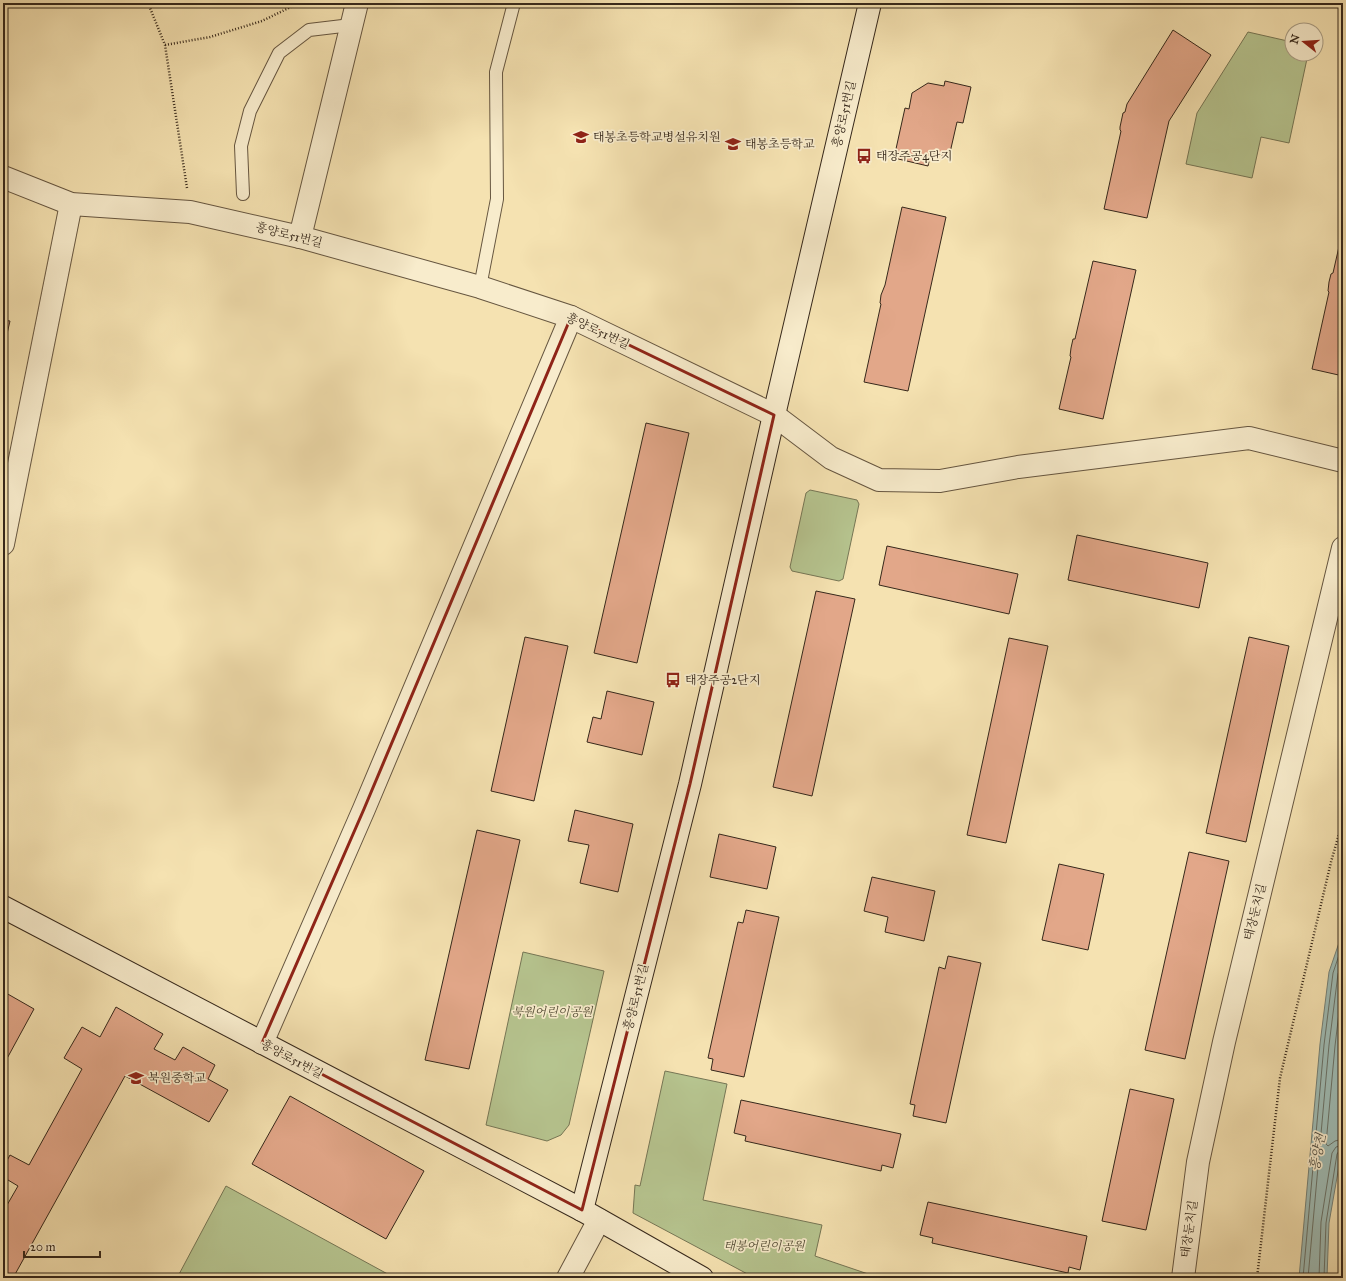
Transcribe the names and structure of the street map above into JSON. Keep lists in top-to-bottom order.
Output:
{
  "streets": {
    "street": ["흥양로51번길", "태장둔치길"]
  },
  "water": ["흥양천"],
  "parks": ["북원어린이공원", "태봉어린이공원"],
  "places": {
    "school or university": ["태봉초등학교병설유치원", "태봉초등학교", "북원중학교"],
    "bus stop": ["태장주공4단지", "태장주공2단지"]
  },
  "scale_bar": "20 m",
  "north": "left"
}
